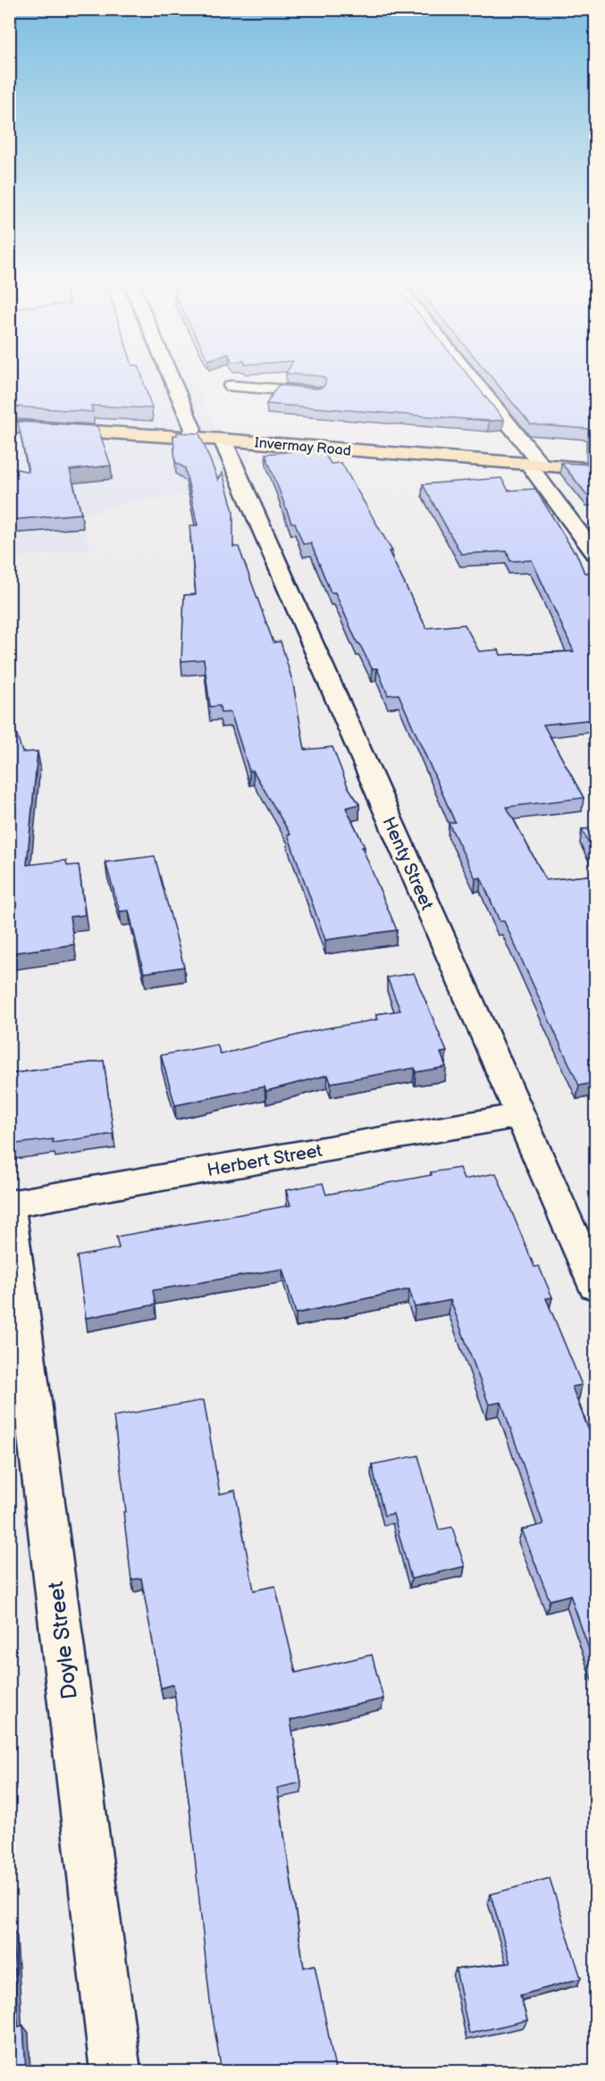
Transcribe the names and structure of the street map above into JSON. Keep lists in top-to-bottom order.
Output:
{
  "streets": {
    "main road": ["Invermay Road"],
    "street": ["Henty Street", "Herbert Street", "Doyle Street"]
  },
  "crossings": [
    ["Invermay Road", "Henty Street"],
    ["Henty Street", "Herbert Street"]
  ]
}
